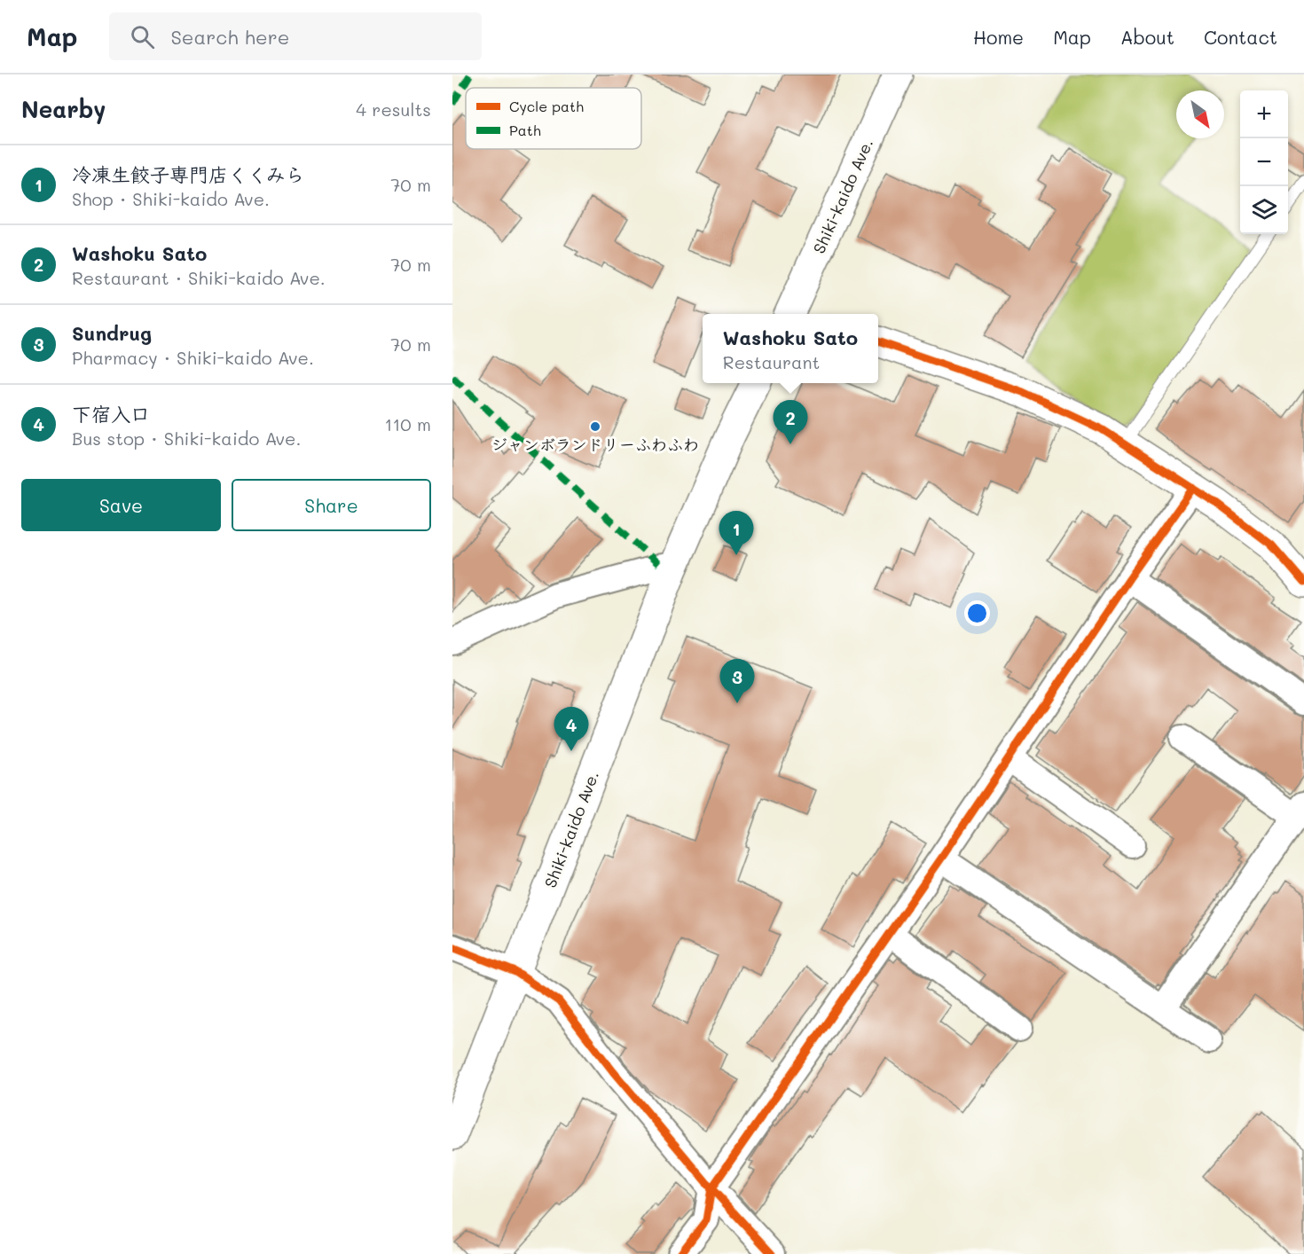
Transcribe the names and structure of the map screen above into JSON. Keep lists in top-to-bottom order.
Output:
{
  "streets": {
    "main road": ["Shiki-kaido Ave."]
  },
  "places": ["ジャンボランドリーふわふわ"],
  "legend": ["Cycle path", "Path"],
  "north": "bottom right",
  "page": {
    "header": "Map",
    "search": "Search here",
    "nav": [
      "Home",
      "Map",
      "About",
      "Contact"
    ],
    "heading": ["Nearby", "4 results"],
    "map_buttons": ["+", "−"],
    "list": [
      {
        "mark": "1",
        "name": "冷凍生餃子専門店くくみら",
        "note": "Shop · Shiki-kaido Ave.",
        "value": "70 m"
      },
      {
        "mark": "2",
        "name": "Washoku Sato",
        "note": "Restaurant · Shiki-kaido Ave.",
        "value": "70 m"
      },
      {
        "mark": "3",
        "name": "Sundrug",
        "note": "Pharmacy · Shiki-kaido Ave.",
        "value": "70 m"
      },
      {
        "mark": "4",
        "name": "下宿入口",
        "note": "Bus stop · Shiki-kaido Ave.",
        "value": "110 m"
      }
    ],
    "popup": ["Washoku Sato", "Restaurant"],
    "pins": [
      "2",
      "1",
      "3",
      "4"
    ],
    "buttons": ["Save", "Share"]
  }
}
